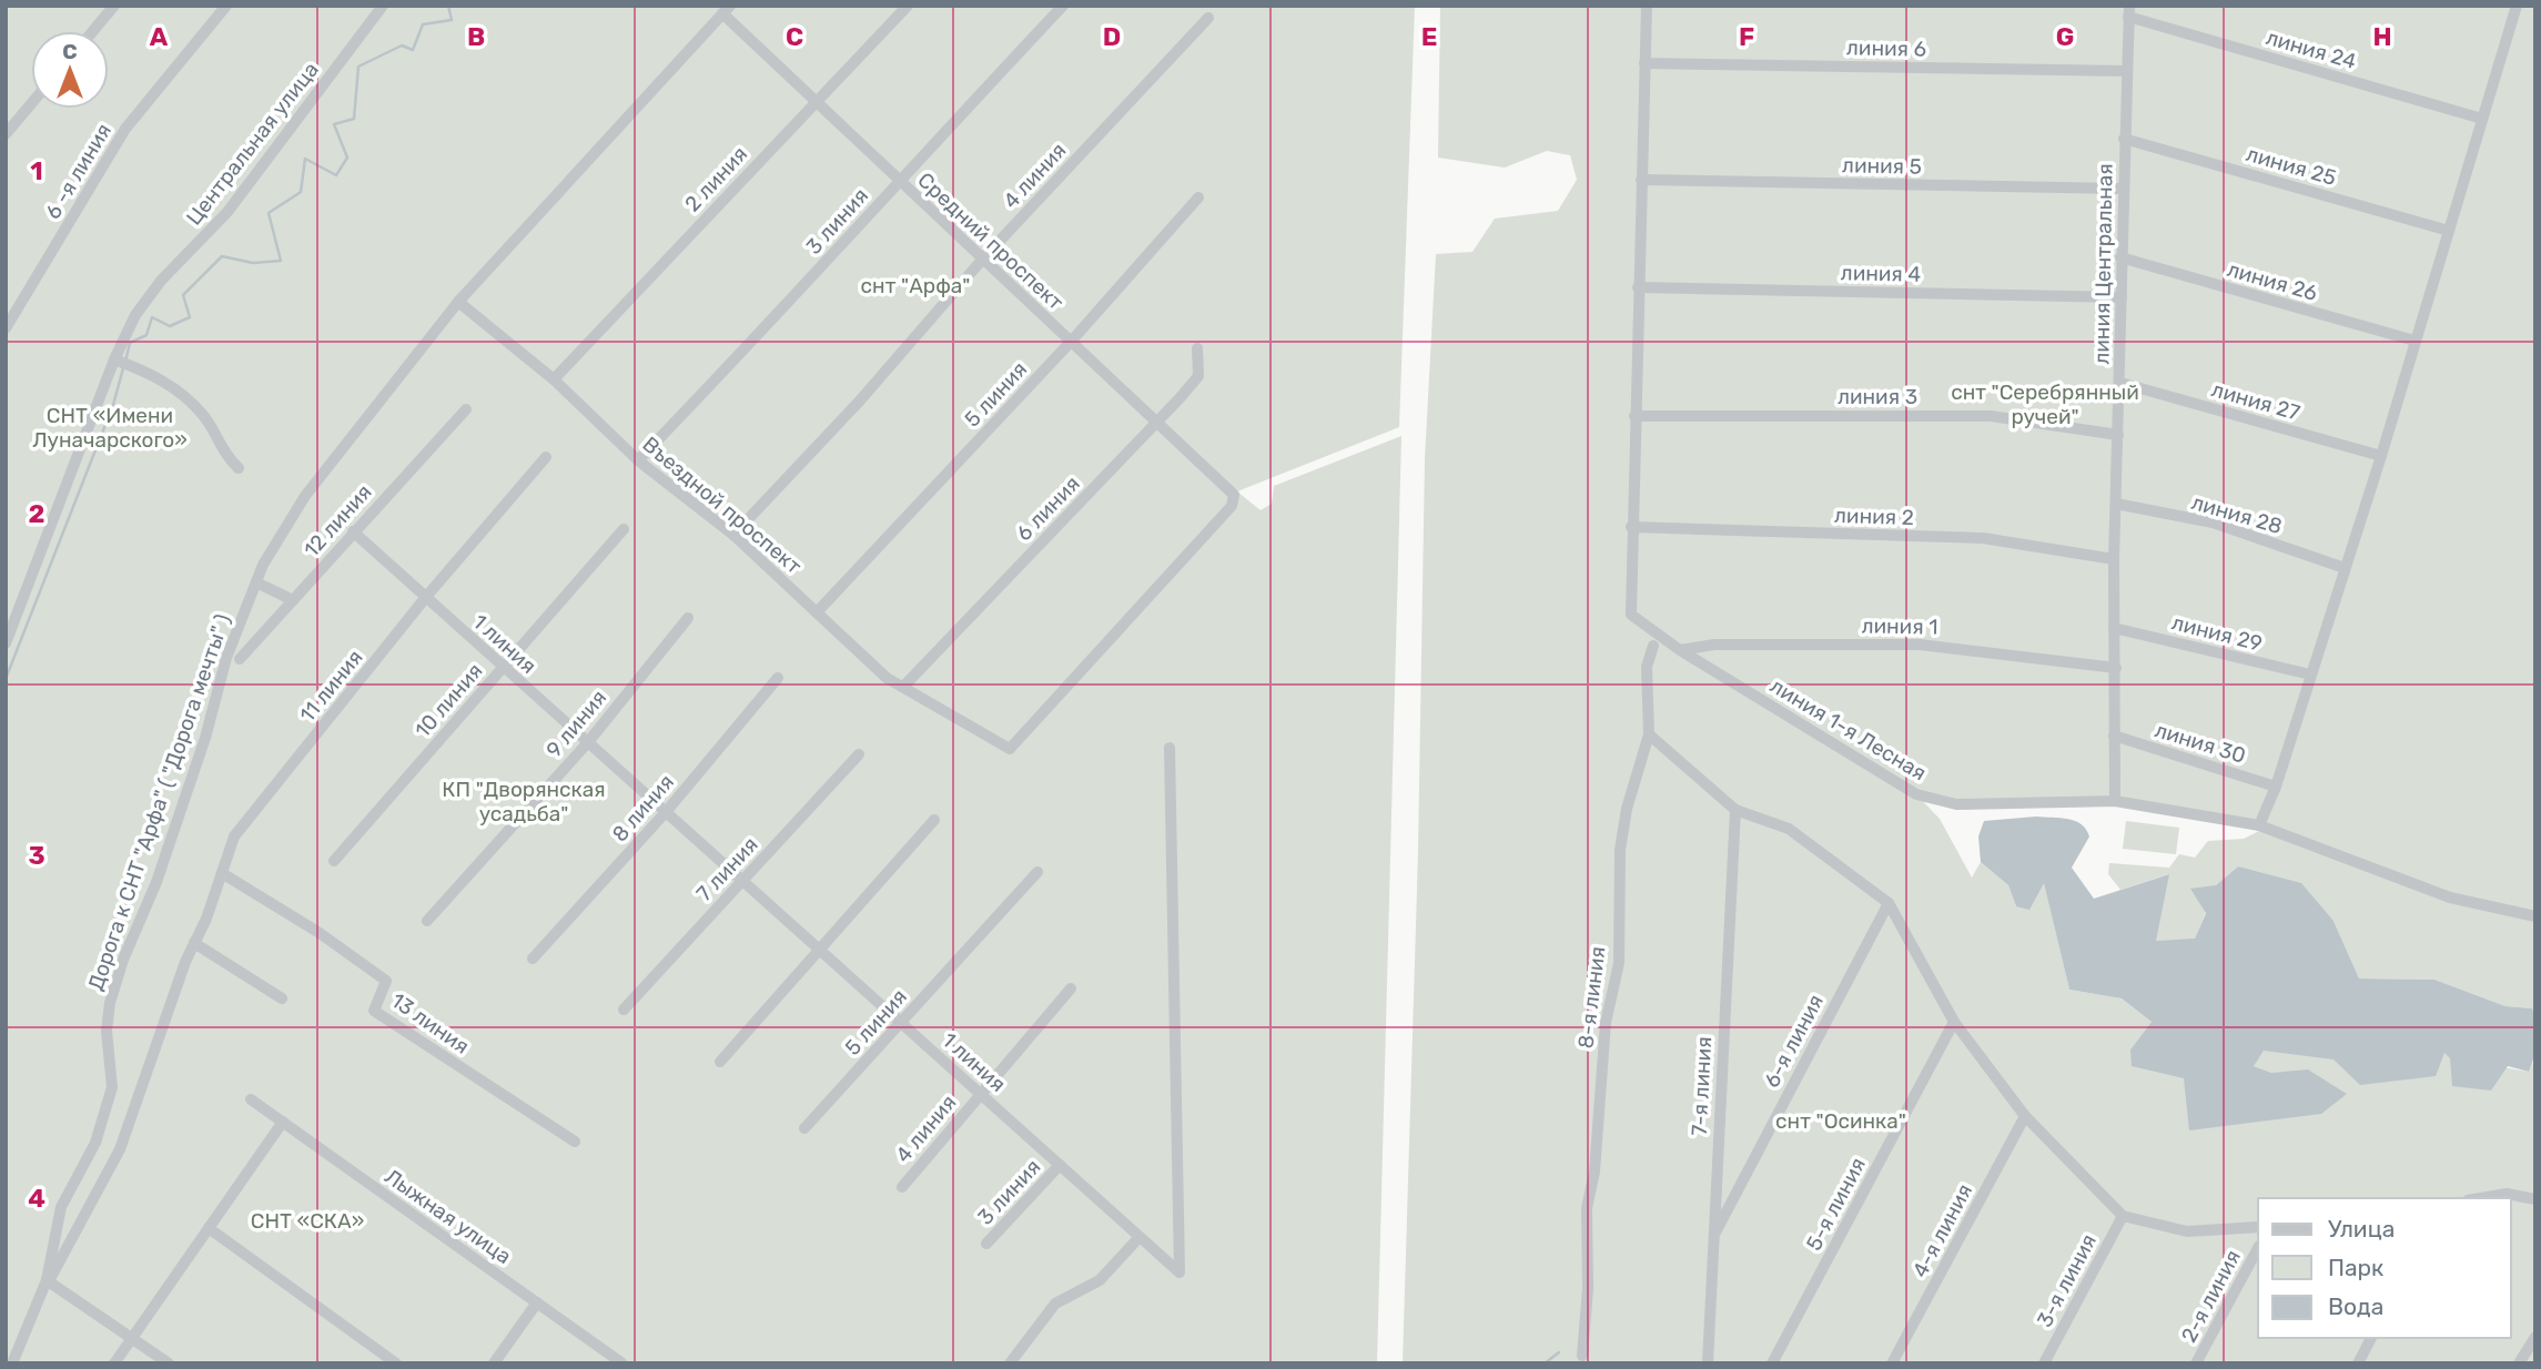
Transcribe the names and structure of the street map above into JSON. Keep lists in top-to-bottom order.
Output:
{
  "streets": {
    "street": [
      "линия 6",
      "линия 24",
      "Центральная улица",
      "линия 5",
      "линия 25",
      "6 -я линия",
      "4 линия",
      "2 линия",
      "3 линия",
      "Средний проспект",
      "линия Центральная",
      "линия 4",
      "линия 26",
      "5 линия",
      "линия 3",
      "линия 27",
      "Въездной проспект",
      "6 линия",
      "линия 28",
      "линия 2",
      "12 линия",
      "линия 1",
      "линия 29",
      "1 линия",
      "11 линия",
      "10 линия",
      "9 линия",
      "линия 1-я Лесная",
      "линия 30",
      "Дорога к СНТ \"Арфа\" ( \"Дорога мечты\" )",
      "8 линия",
      "7 линия",
      "8-я линия",
      "13 линия",
      "6-я линия",
      "7-я линия",
      "5-я линия",
      "Лыжная улица",
      "4-я линия",
      "3-я линия",
      "2-я линия"
    ]
  },
  "crossings": [
    ["линия 6", "линия Центральная"],
    ["линия 24", "линия Центральная"],
    ["линия 5", "линия Центральная"],
    ["линия 25", "линия Центральная"],
    ["4 линия", "Средний проспект"],
    ["4 линия", "Въездной проспект"],
    ["4 линия", "1 линия"],
    ["2 линия", "Средний проспект"],
    ["2 линия", "Въездной проспект"],
    ["3 линия", "Средний проспект"],
    ["3 линия", "Въездной проспект"],
    ["3 линия", "1 линия"],
    ["Средний проспект", "5 линия"],
    ["Средний проспект", "Въездной проспект"],
    ["Средний проспект", "6 линия"],
    ["линия Центральная", "линия 4"],
    ["линия Центральная", "линия 26"],
    ["линия Центральная", "линия 3"],
    ["линия Центральная", "линия 27"],
    ["линия Центральная", "линия 28"],
    ["линия Центральная", "линия 2"],
    ["линия Центральная", "линия 1"],
    ["линия Центральная", "линия 29"],
    ["линия Центральная", "линия 1-я Лесная"],
    ["линия Центральная", "линия 30"],
    ["5 линия", "Въездной проспект"],
    ["5 линия", "1 линия"],
    ["Въездной проспект", "6 линия"],
    ["Въездной проспект", "Дорога к СНТ \"Арфа\" ( \"Дорога мечты\" )"],
    ["линия 2", "линия 1-я Лесная"],
    ["12 линия", "1 линия"],
    ["линия 1", "линия 1-я Лесная"],
    ["1 линия", "11 линия"],
    ["1 линия", "10 линия"],
    ["1 линия", "9 линия"],
    ["1 линия", "8 линия"],
    ["1 линия", "7 линия"],
    ["11 линия", "Дорога к СНТ \"Арфа\" ( \"Дорога мечты\" )"],
    ["11 линия", "13 линия"],
    ["6-я линия", "7-я линия"]
  ],
  "parks": [
    "снт \"Арфа\"",
    "снт \"Серебрянный ручей\"",
    "СНТ «Имени Луначарского»",
    "КП \"Дворянская усадьба\"",
    "снт \"Осинка\"",
    "СНТ «СКА»"
  ],
  "legend": ["Улица", "Парк", "Вода"],
  "north": "top",
  "grid": {
    "columns": [
      "A",
      "B",
      "C",
      "D",
      "E",
      "F",
      "G",
      "H"
    ],
    "rows": [
      "1",
      "2",
      "3",
      "4"
    ]
  }
}
